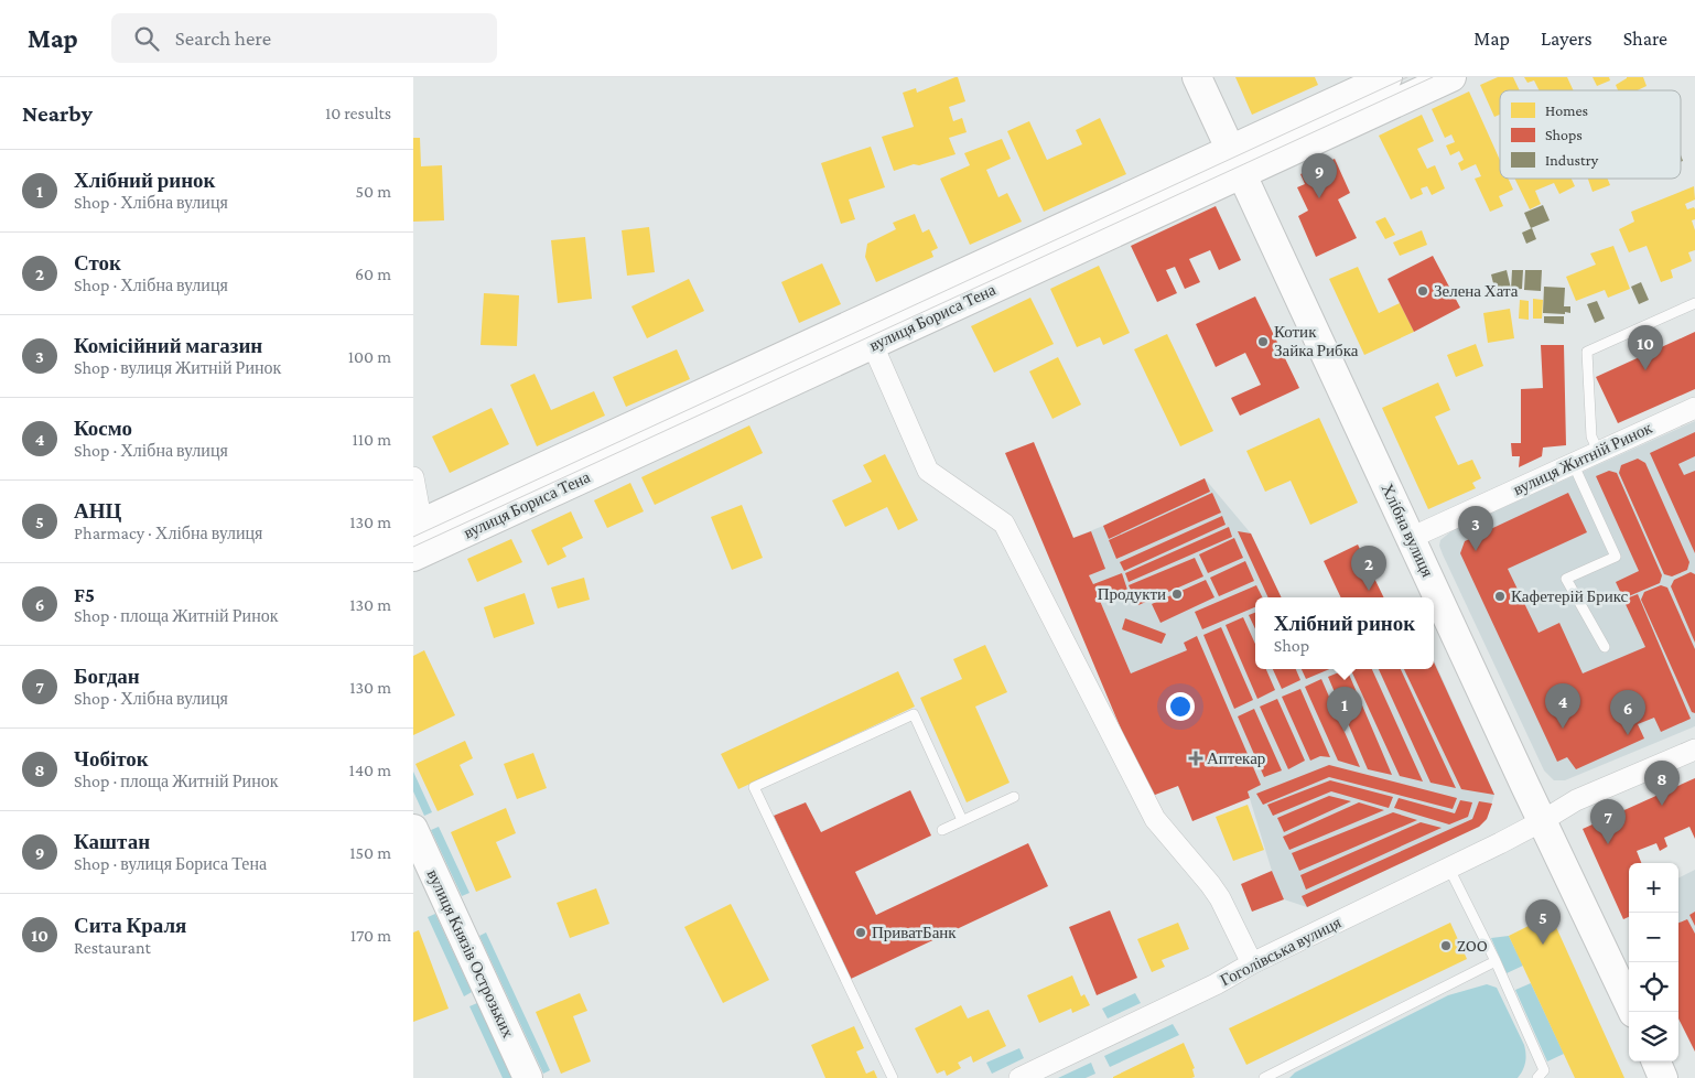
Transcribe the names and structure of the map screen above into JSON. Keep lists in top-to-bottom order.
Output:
{
  "streets": {
    "street": [
      "вулиця Бориса Тена",
      "вулиця Житній Ринок",
      "Хлібна вулиця",
      "Гоголівська вулиця",
      "вулиця Князів Острозьких"
    ]
  },
  "crossings": [
    ["вулиця Бориса Тена", "Хлібна вулиця"],
    ["вулиця Житній Ринок", "Хлібна вулиця"],
    ["Хлібна вулиця", "Гоголівська вулиця"]
  ],
  "places": {
    "other": [
      "Зелена Хата",
      "Котик Зайка Рибка",
      "Продукти",
      "Кафетерій Брикс",
      "ПриватБанк",
      "ZOO"
    ],
    "health": ["Аптекар"]
  },
  "legend": ["Homes", "Shops", "Industry"],
  "page": {
    "header": "Map",
    "search": "Search here",
    "nav": ["Map", "Layers", "Share"],
    "heading": ["Nearby", "10 results"],
    "list": [
      {
        "mark": "1",
        "name": "Хлібний ринок",
        "note": "Shop · Хлібна вулиця",
        "value": "50 m"
      },
      {
        "mark": "2",
        "name": "Сток",
        "note": "Shop · Хлібна вулиця",
        "value": "60 m"
      },
      {
        "mark": "3",
        "name": "Комісійний магазин",
        "note": "Shop · вулиця Житній Ринок",
        "value": "100 m"
      },
      {
        "mark": "4",
        "name": "Космо",
        "note": "Shop · Хлібна вулиця",
        "value": "110 m"
      },
      {
        "mark": "5",
        "name": "АНЦ",
        "note": "Pharmacy · Хлібна вулиця",
        "value": "130 m"
      },
      {
        "mark": "6",
        "name": "F5",
        "note": "Shop · площа Житній Ринок",
        "value": "130 m"
      },
      {
        "mark": "7",
        "name": "Богдан",
        "note": "Shop · Хлібна вулиця",
        "value": "130 m"
      },
      {
        "mark": "8",
        "name": "Чобіток",
        "note": "Shop · площа Житній Ринок",
        "value": "140 m"
      },
      {
        "mark": "9",
        "name": "Каштан",
        "note": "Shop · вулиця Бориса Тена",
        "value": "150 m"
      },
      {
        "mark": "10",
        "name": "Сита Краля",
        "note": "Restaurant",
        "value": "170 m"
      }
    ],
    "pins": [
      "9",
      "10",
      "3",
      "2",
      "4",
      "1",
      "6",
      "8",
      "7",
      "5"
    ],
    "popup": ["Хлібний ринок", "Shop"],
    "map_buttons": ["+", "−"]
  }
}
